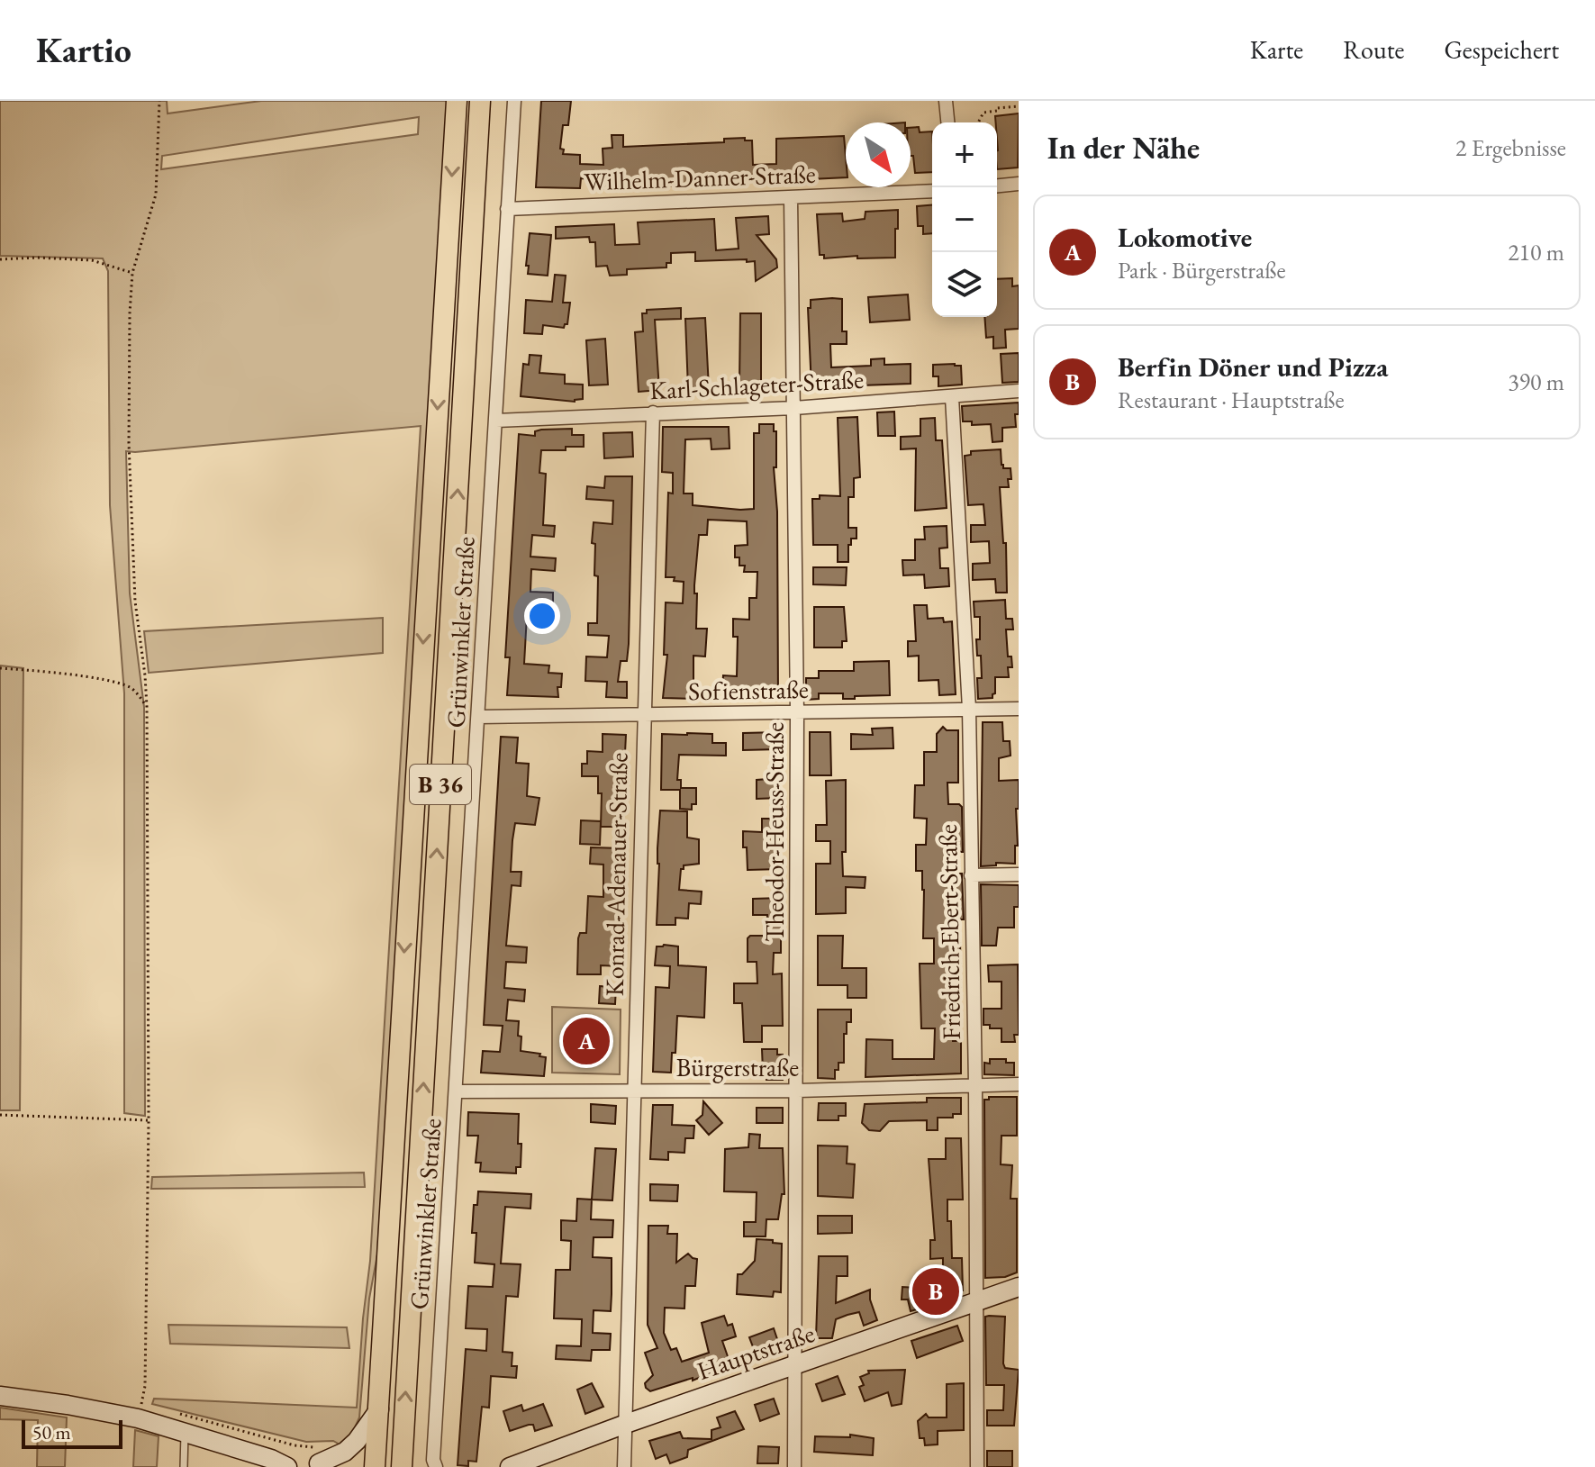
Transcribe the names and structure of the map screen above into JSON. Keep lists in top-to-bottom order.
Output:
{
  "streets": {
    "main road": ["B 36"],
    "street": [
      "Wilhelm-Danner-Straße",
      "Karl-Schlageter-Straße",
      "Grünwinkler Straße",
      "Sofienstraße",
      "Theodor-Heuss-Straße",
      "Konrad-Adenauer-Straße",
      "Friedrich-Ebert-Straße",
      "Bürgerstraße",
      "Hauptstraße"
    ]
  },
  "crossings": [
    ["Wilhelm-Danner-Straße", "Grünwinkler Straße"],
    ["Wilhelm-Danner-Straße", "Theodor-Heuss-Straße"],
    ["Karl-Schlageter-Straße", "Grünwinkler Straße"],
    ["Karl-Schlageter-Straße", "Theodor-Heuss-Straße"],
    ["Karl-Schlageter-Straße", "Konrad-Adenauer-Straße"],
    ["Karl-Schlageter-Straße", "Friedrich-Ebert-Straße"],
    ["Grünwinkler Straße", "Sofienstraße"],
    ["Grünwinkler Straße", "Bürgerstraße"],
    ["Sofienstraße", "Theodor-Heuss-Straße"],
    ["Sofienstraße", "Konrad-Adenauer-Straße"],
    ["Sofienstraße", "Friedrich-Ebert-Straße"],
    ["Theodor-Heuss-Straße", "Bürgerstraße"],
    ["Theodor-Heuss-Straße", "Hauptstraße"],
    ["Konrad-Adenauer-Straße", "Bürgerstraße"],
    ["Konrad-Adenauer-Straße", "Hauptstraße"],
    ["Friedrich-Ebert-Straße", "Bürgerstraße"],
    ["Friedrich-Ebert-Straße", "Hauptstraße"]
  ],
  "scale_bar": "50 m",
  "north": "bottom right",
  "page": {
    "header": "Kartio",
    "nav": ["Karte", "Route", "Gespeichert"],
    "heading": ["In der Nähe", "2 Ergebnisse"],
    "map_buttons": ["+", "−"],
    "list": [
      {
        "mark": "A",
        "name": "Lokomotive",
        "note": "Park · Bürgerstraße",
        "value": "210 m"
      },
      {
        "mark": "B",
        "name": "Berfin Döner und Pizza",
        "note": "Restaurant · Hauptstraße",
        "value": "390 m"
      }
    ],
    "pins": ["A", "B"],
    "scale": "50 m"
  }
}
